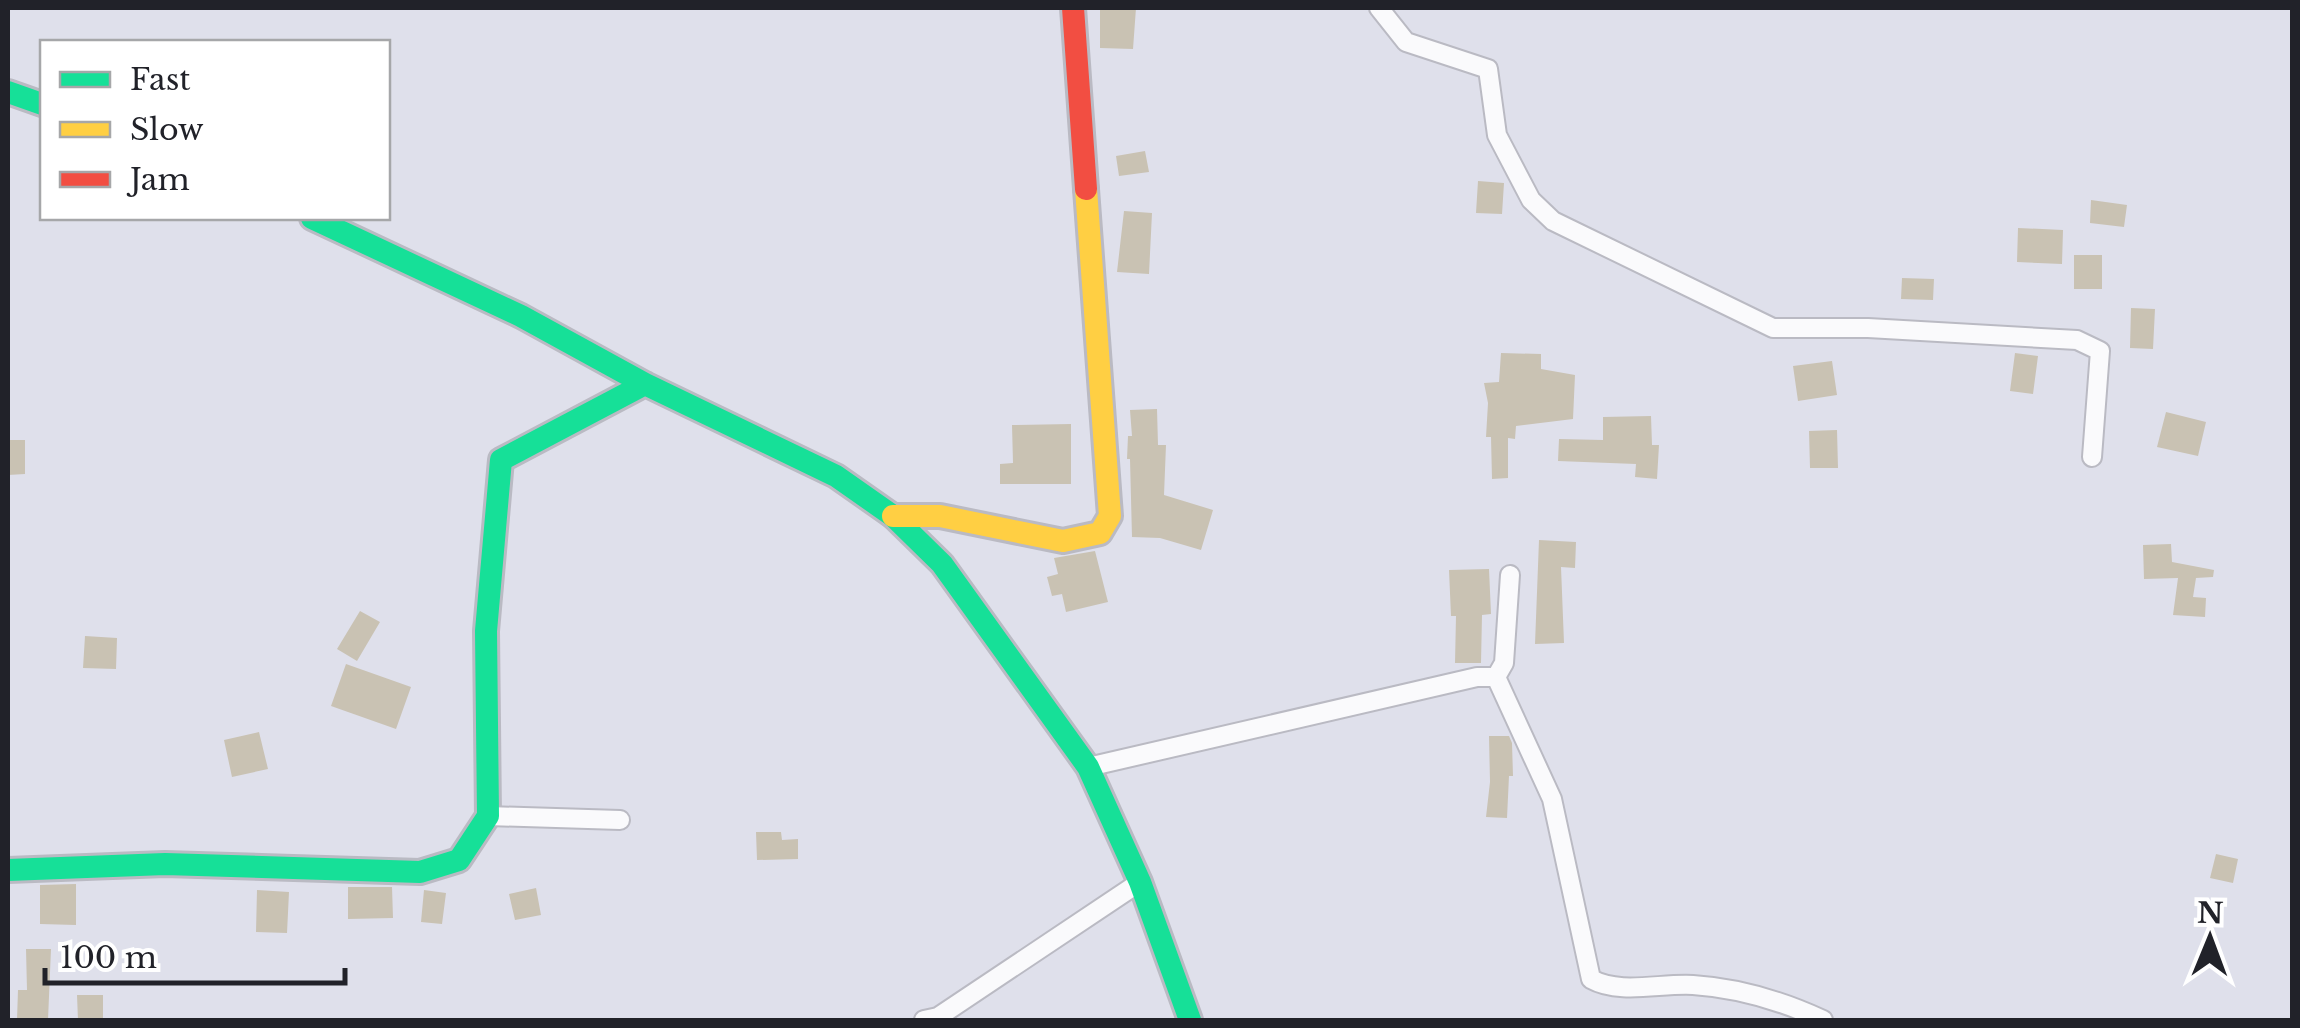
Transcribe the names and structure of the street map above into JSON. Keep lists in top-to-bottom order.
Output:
{
  "legend": ["Fast", "Slow", "Jam"],
  "scale_bar": "100 m",
  "north": "top"
}
